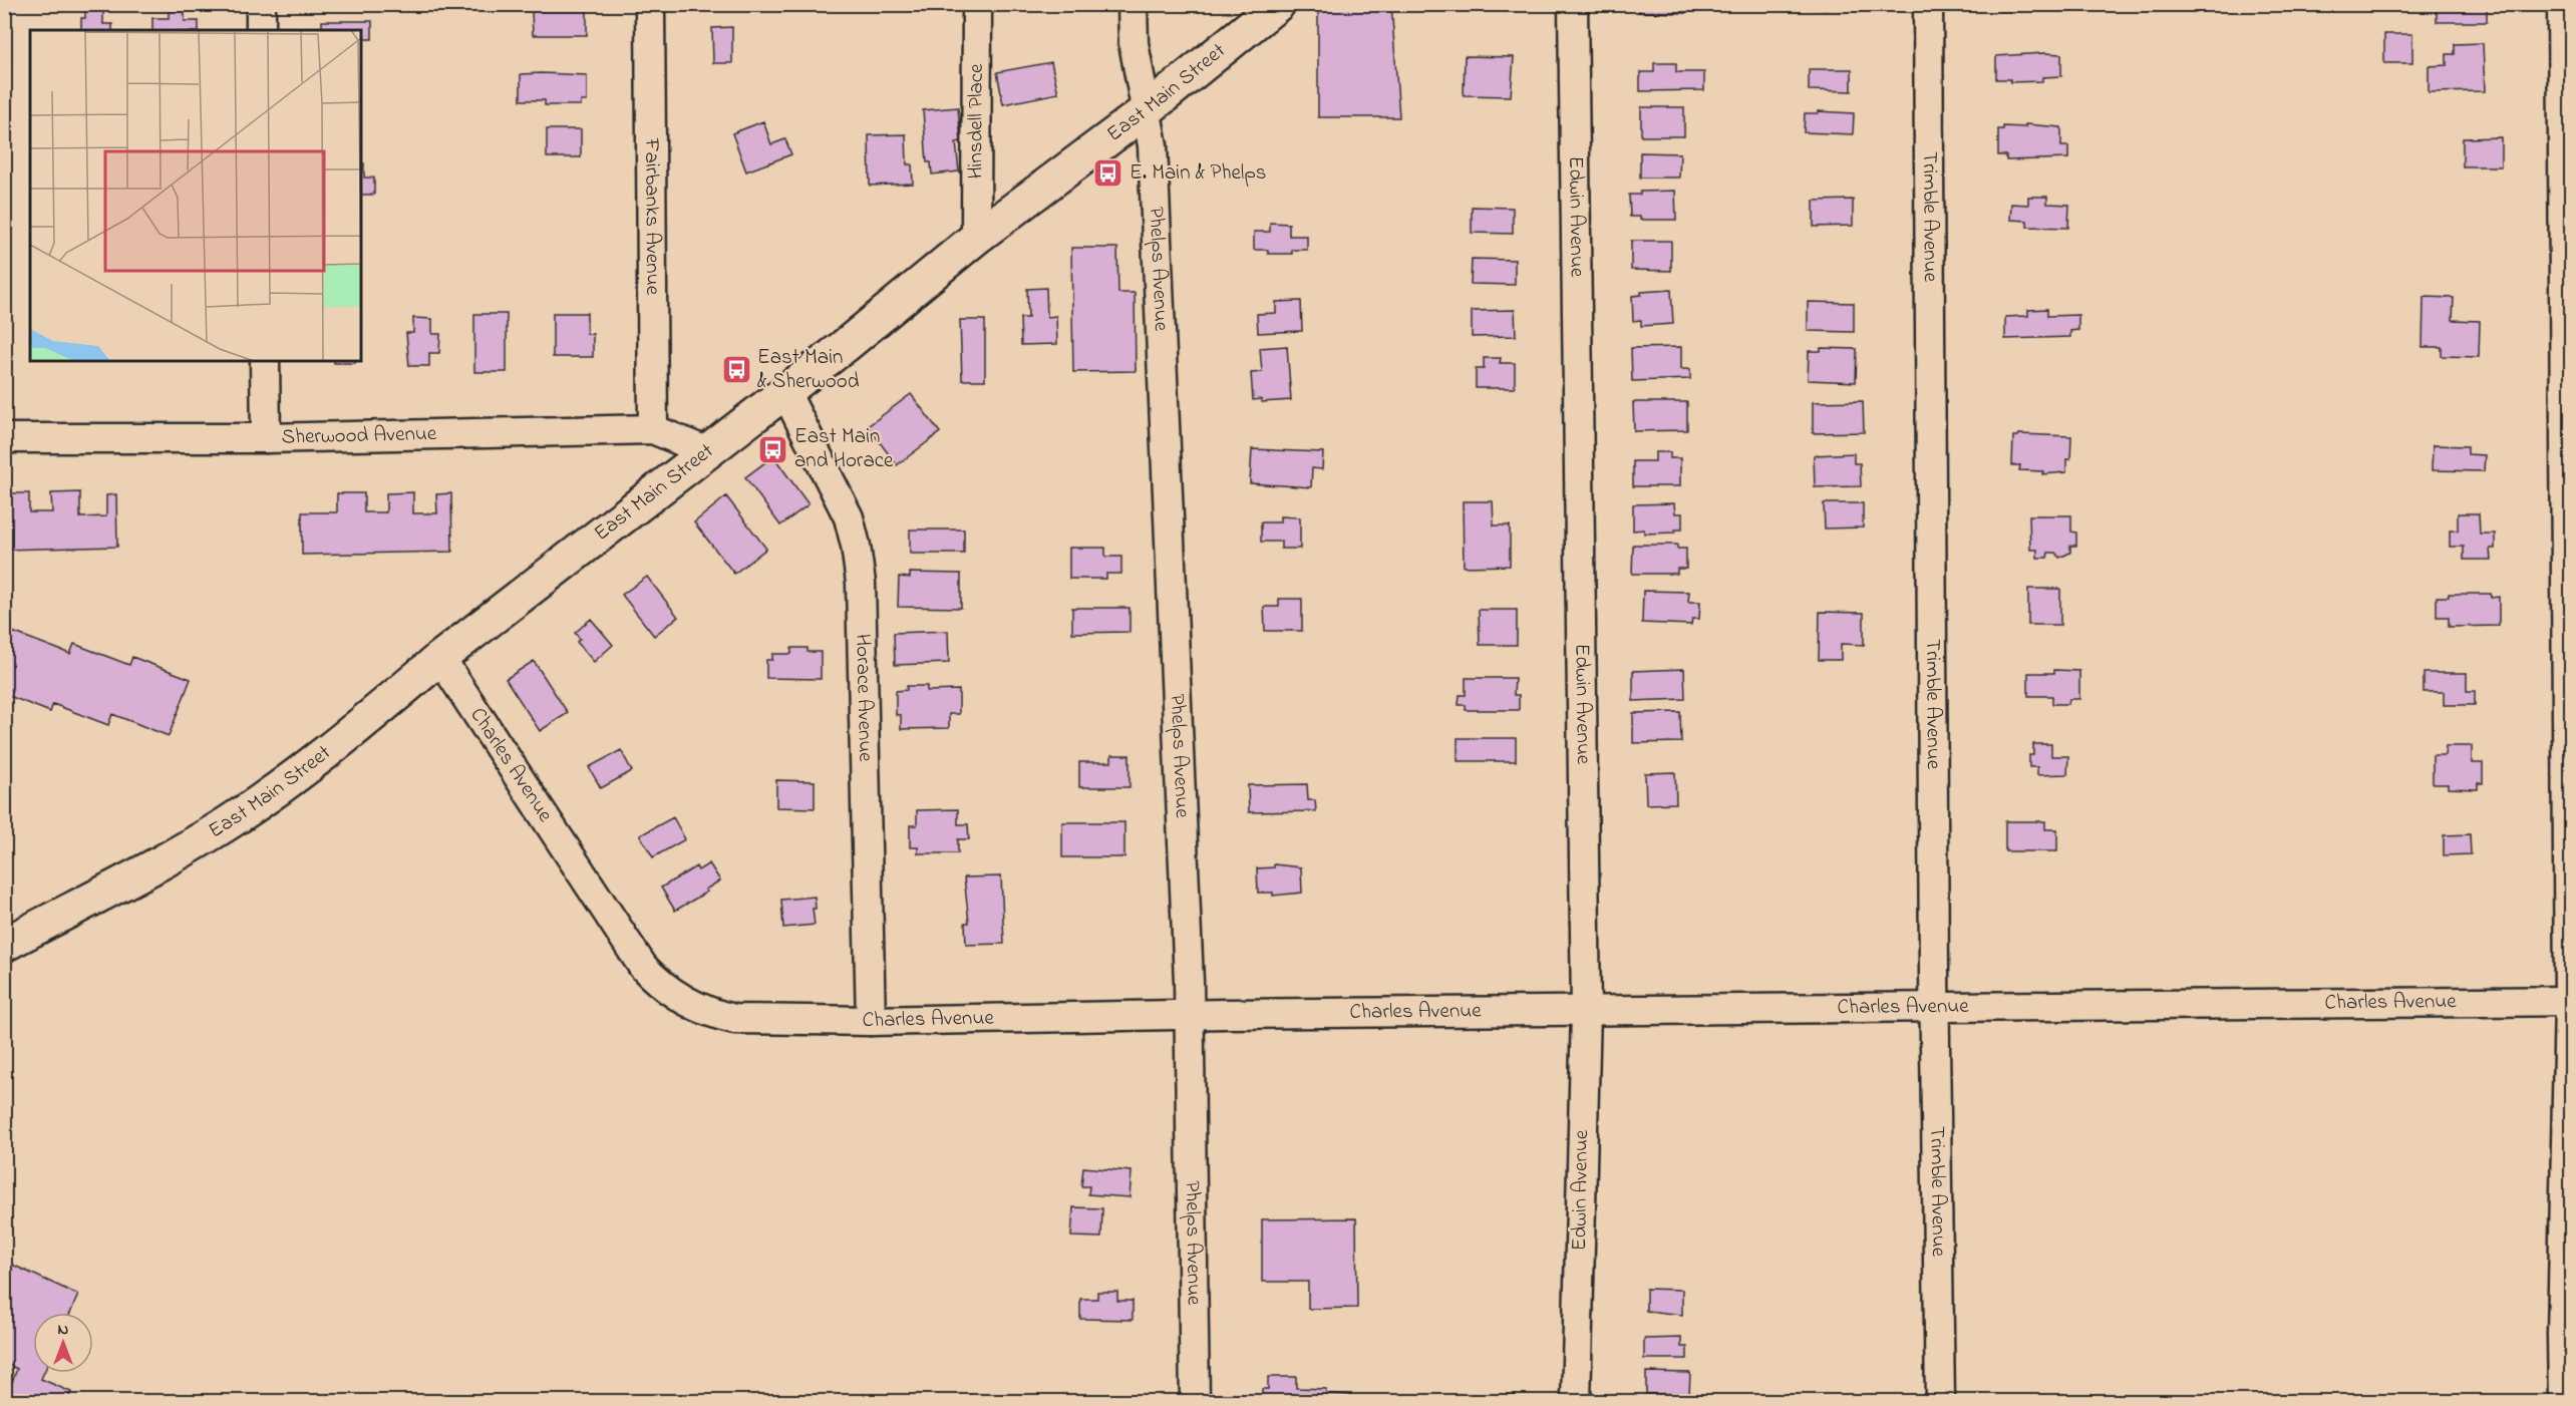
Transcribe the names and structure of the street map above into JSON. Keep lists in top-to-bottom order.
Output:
{
  "streets": {
    "street": [
      "East Main Street",
      "Hinsdell Place",
      "Edwin Avenue",
      "Trimble Avenue",
      "Fairbanks Avenue",
      "Phelps Avenue",
      "Sherwood Avenue",
      "Horace Avenue",
      "Charles Avenue"
    ]
  },
  "crossings": [
    ["East Main Street", "Hinsdell Place"],
    ["East Main Street", "Phelps Avenue"],
    ["East Main Street", "Sherwood Avenue"],
    ["East Main Street", "Horace Avenue"],
    ["East Main Street", "Charles Avenue"],
    ["Edwin Avenue", "Charles Avenue"],
    ["Trimble Avenue", "Charles Avenue"],
    ["Fairbanks Avenue", "Sherwood Avenue"],
    ["Phelps Avenue", "Charles Avenue"],
    ["Horace Avenue", "Charles Avenue"]
  ],
  "places": {
    "bus stop": ["E. Main & Phelps", "East Main & Sherwood", "East Main and Horace"]
  },
  "north": "top"
}
